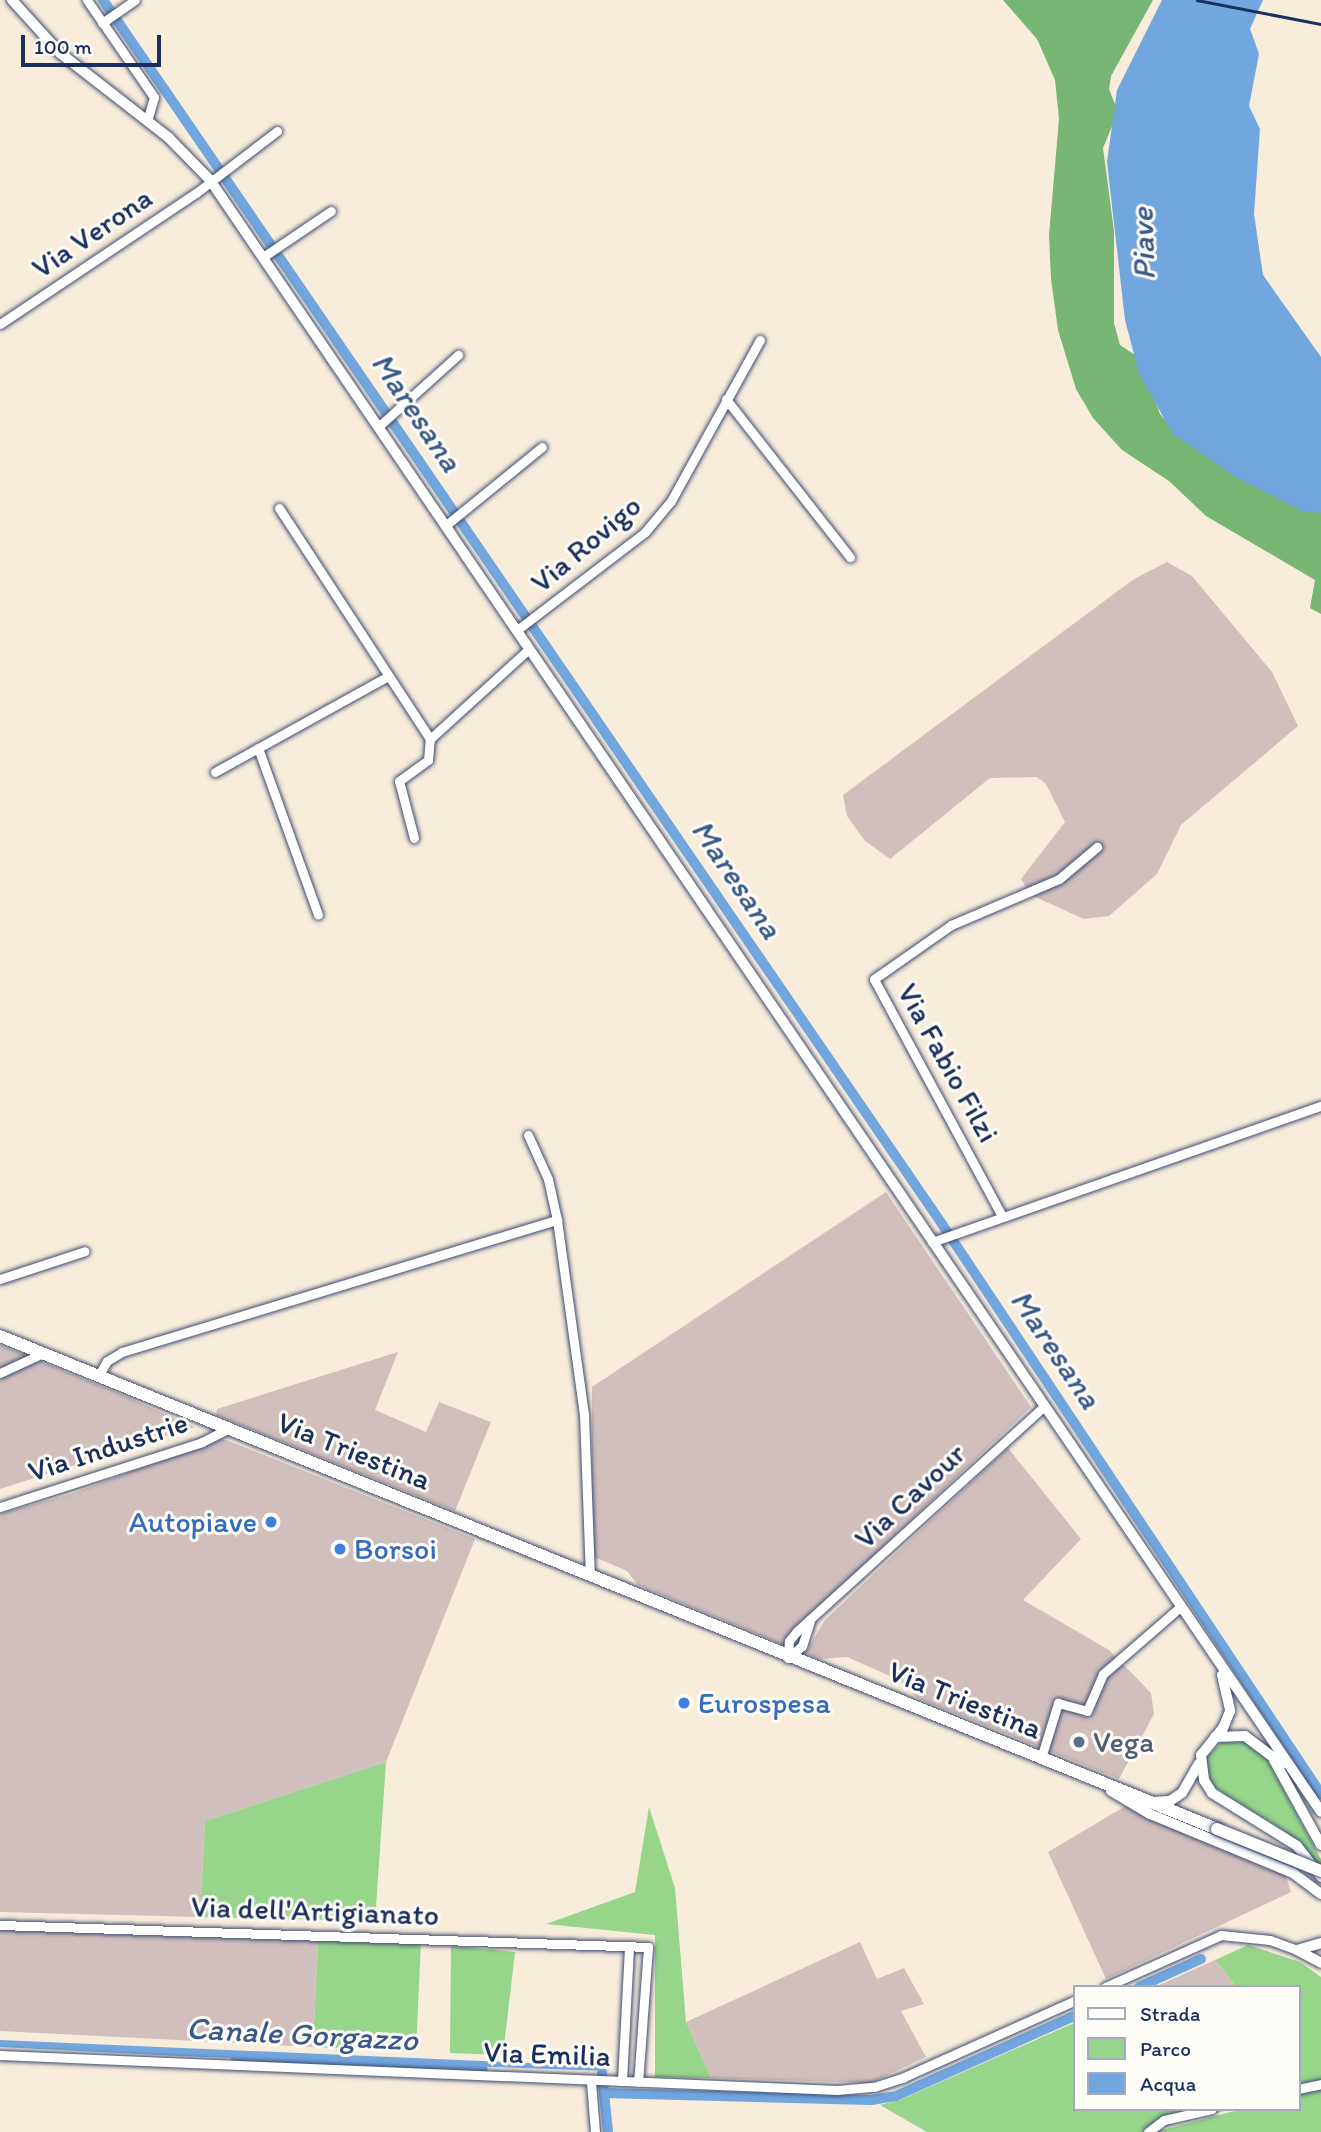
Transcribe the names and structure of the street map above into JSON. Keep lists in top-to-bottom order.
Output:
{
  "streets": {
    "main road": ["Via Triestina"],
    "street": [
      "Via Verona",
      "Via Rovigo",
      "Via Fabio Filzi",
      "Via Industrie",
      "Via Cavour",
      "Via dell'Artigianato",
      "Via Emilia"
    ]
  },
  "crossings": [
    ["Via Industrie", "Via Triestina"],
    ["Via Triestina", "Via Cavour"]
  ],
  "water": ["Piave", "Maresana", "Canale Gorgazzo"],
  "places": [
    "Autopiave",
    "Borsoi",
    "Eurospesa",
    "Vega"
  ],
  "legend": ["Strada", "Parco", "Acqua"],
  "scale_bar": "100 m"
}
